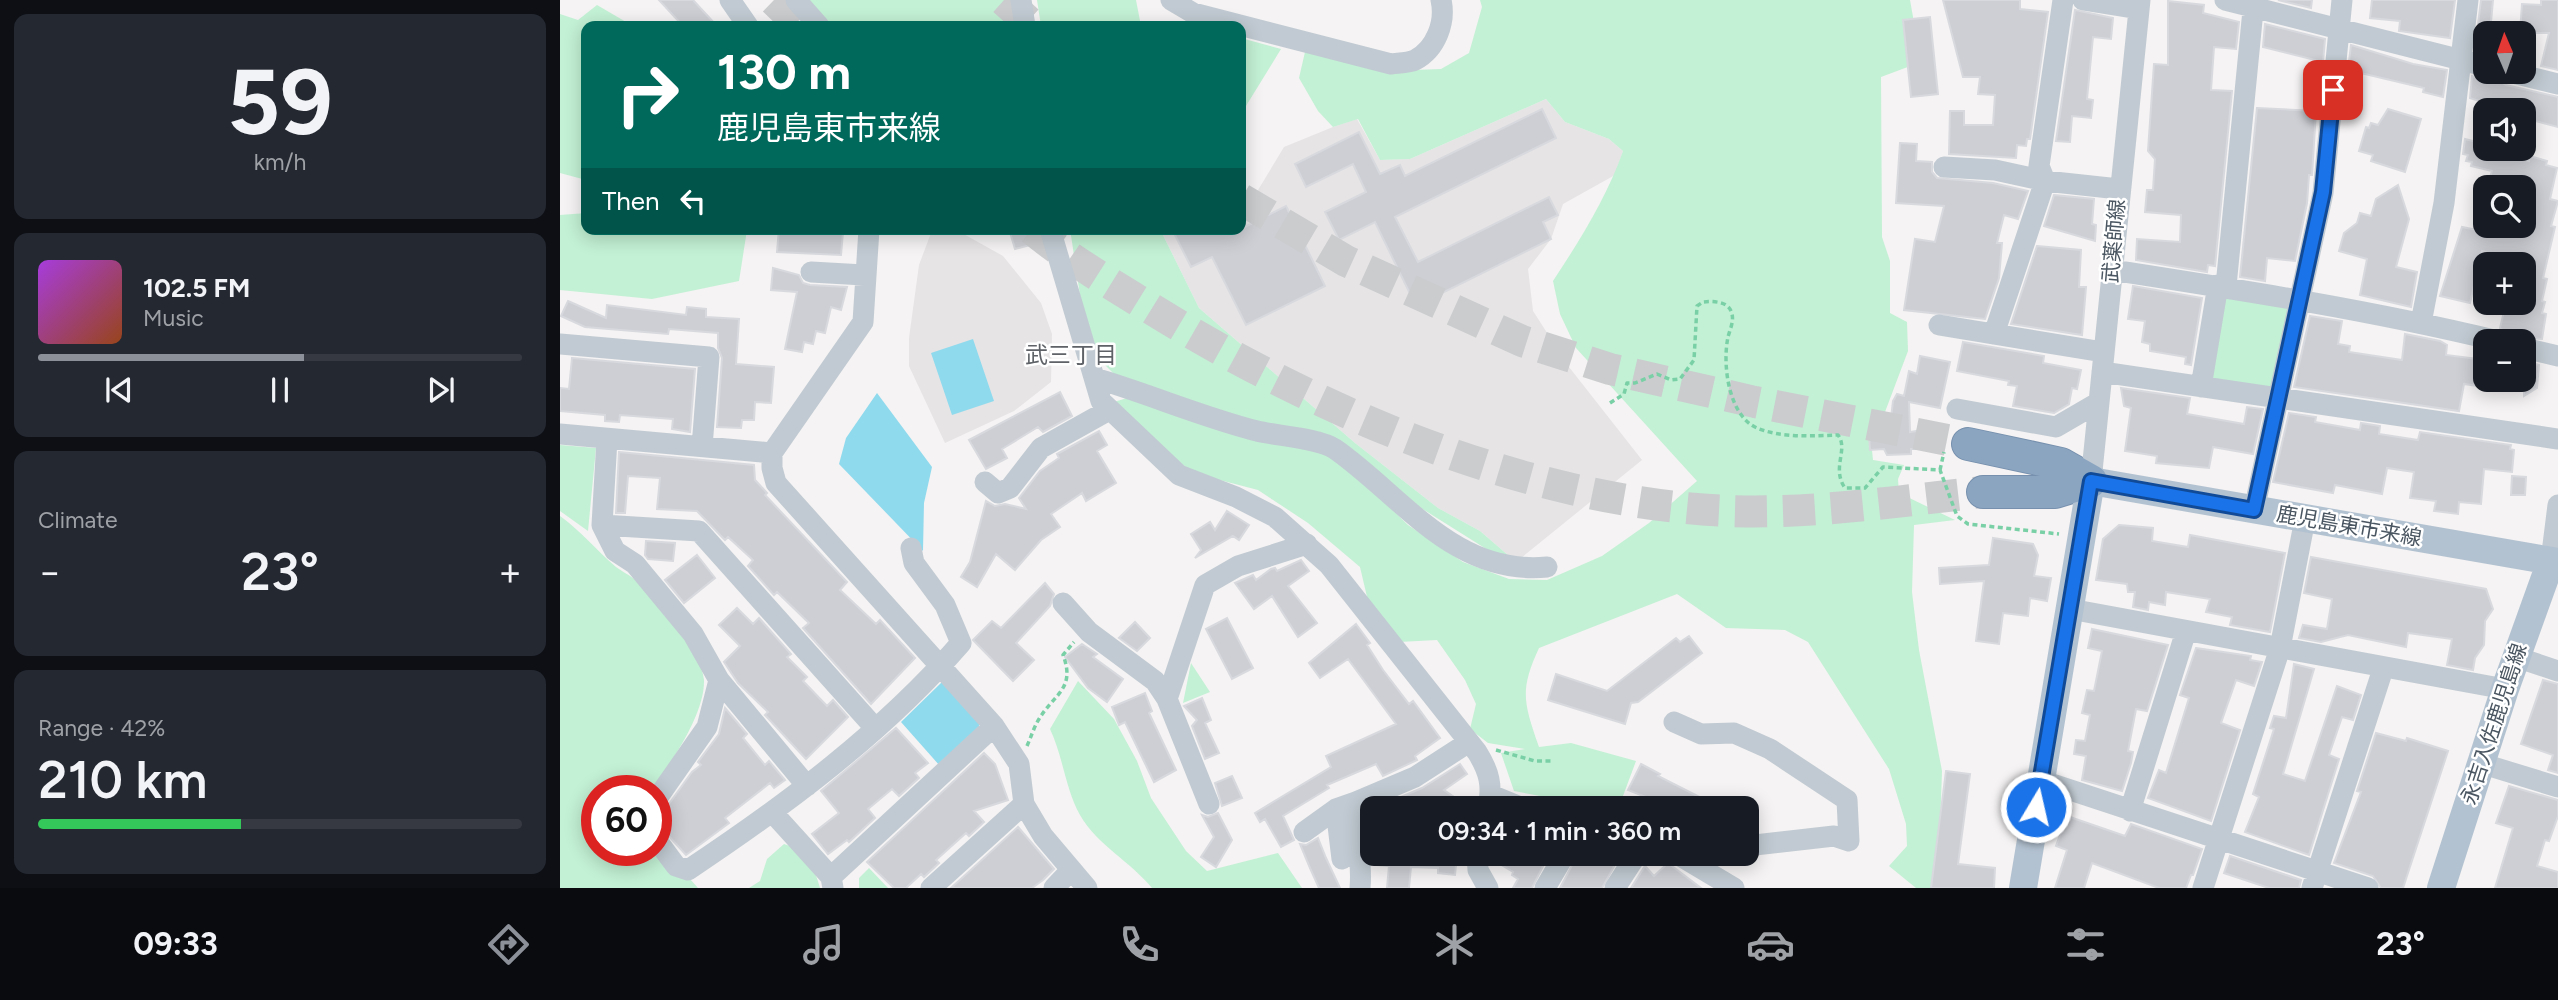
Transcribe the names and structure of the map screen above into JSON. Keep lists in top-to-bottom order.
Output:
{
  "streets": {
    "main road": ["鹿児島東市来線", "永吉入佐鹿児島線"],
    "street": ["武薬師線"]
  },
  "crossings": [
    ["武薬師線", "鹿児島東市来線"],
    ["鹿児島東市来線", "永吉入佐鹿児島線"]
  ],
  "districts": ["武三丁目"],
  "north": "top",
  "page": {
    "tile": [
      ["59", "km/h"],
      "Climate",
      ["Range · 42%", "210 km"]
    ],
    "map_buttons": ["+", "−"],
    "turn": ["130 m", "鹿児島東市来線"],
    "then": "Then",
    "song": ["102.5 FM", "Music"],
    "heat": ["−", "23°", "+"],
    "limit": "60",
    "trip": "09:34 · 1 min · 360 m",
    "tabs": ["09:33", "23°"]
  }
}
